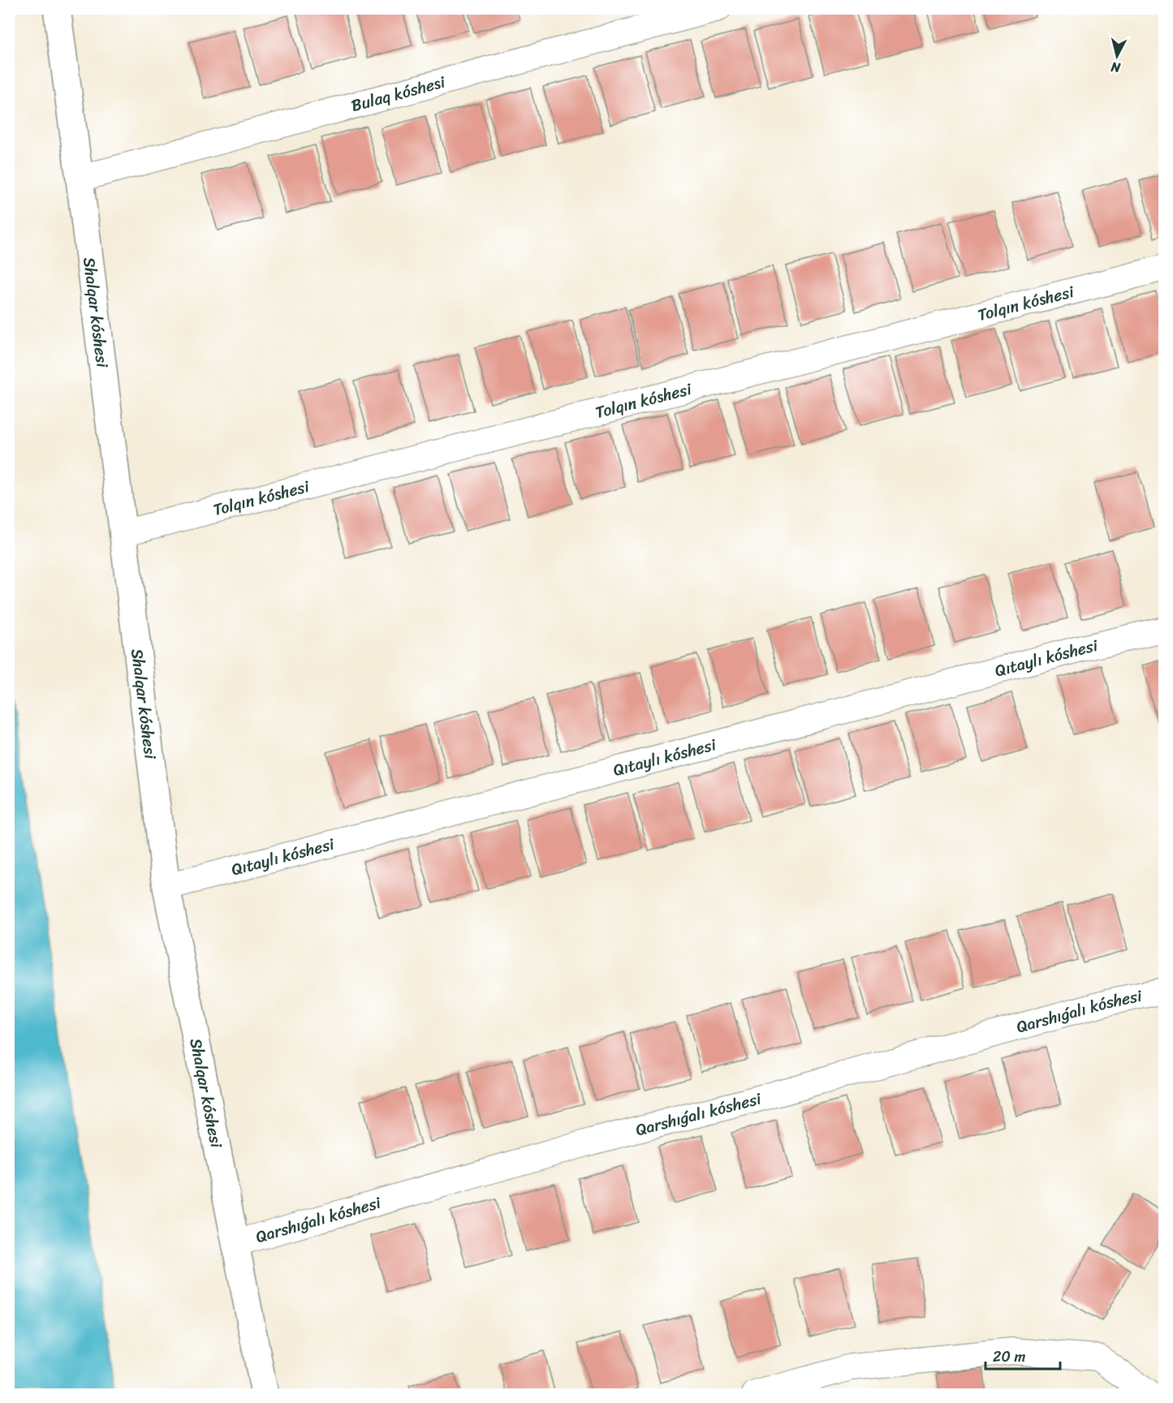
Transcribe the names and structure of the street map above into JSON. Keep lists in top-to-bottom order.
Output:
{
  "streets": {
    "street": [
      "Bulaq kóshesi",
      "Tolqın kóshesi",
      "Shalqar kóshesi",
      "Qıtaylı kóshesi",
      "Qarshıǵalı kóshesi"
    ]
  },
  "crossings": [
    ["Bulaq kóshesi", "Shalqar kóshesi"],
    ["Tolqın kóshesi", "Shalqar kóshesi"],
    ["Shalqar kóshesi", "Qıtaylı kóshesi"],
    ["Shalqar kóshesi", "Qarshıǵalı kóshesi"]
  ],
  "scale_bar": "20 m",
  "north": "bottom"
}
